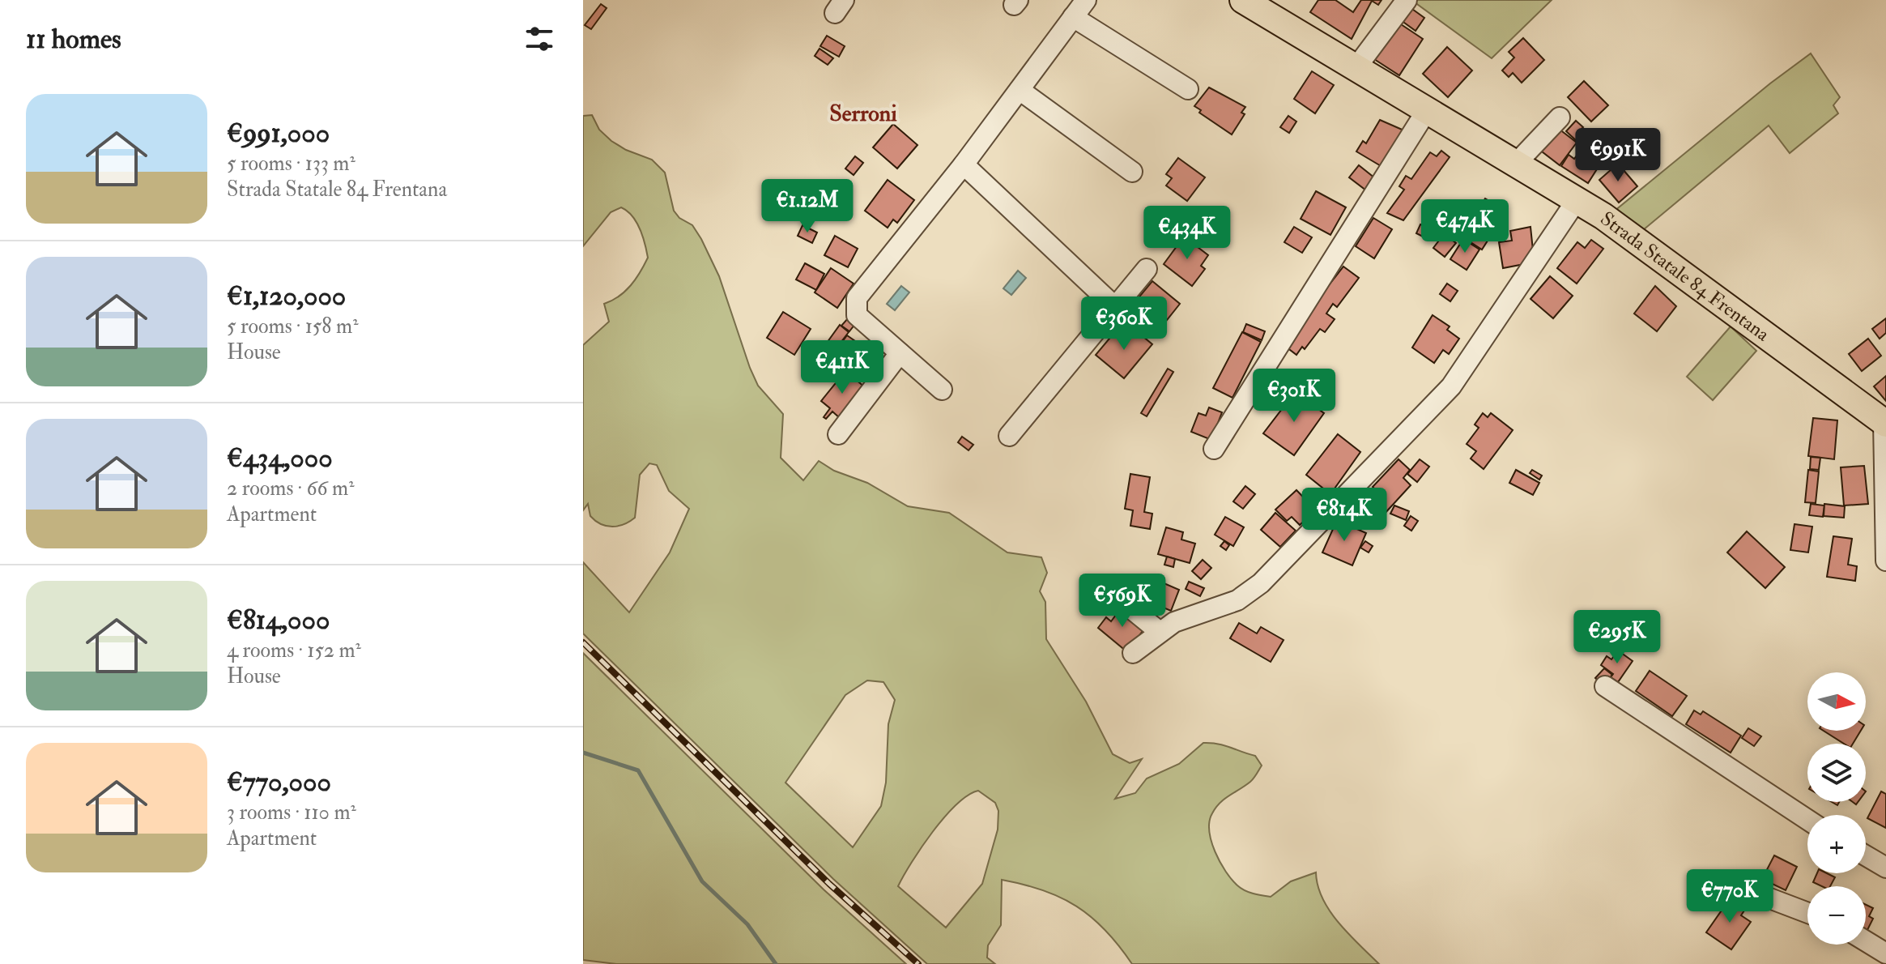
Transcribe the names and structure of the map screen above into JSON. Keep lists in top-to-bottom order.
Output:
{
  "streets": {
    "main road": ["Strada Statale 84 Frentana"]
  },
  "districts": ["Serroni"],
  "north": "right",
  "page": {
    "heading": "11 homes",
    "list": [
      {
        "name": "€991,000",
        "note": "5 rooms · 133 m² · Strada Statale 84 Frentana"
      },
      {
        "name": "€1,120,000",
        "note": "5 rooms · 158 m² · House"
      },
      {
        "name": "€434,000",
        "note": "2 rooms · 66 m² · Apartment"
      },
      {
        "name": "€814,000",
        "note": "4 rooms · 152 m² · House"
      },
      {
        "name": "€770,000",
        "note": "3 rooms · 110 m² · Apartment"
      }
    ],
    "price": [
      "€991K",
      "€1.12M",
      "€474K",
      "€434K",
      "€360K",
      "€411K",
      "€301K",
      "€814K",
      "€569K",
      "€295K",
      "€770K"
    ],
    "map_buttons": ["+", "−"]
  }
}
